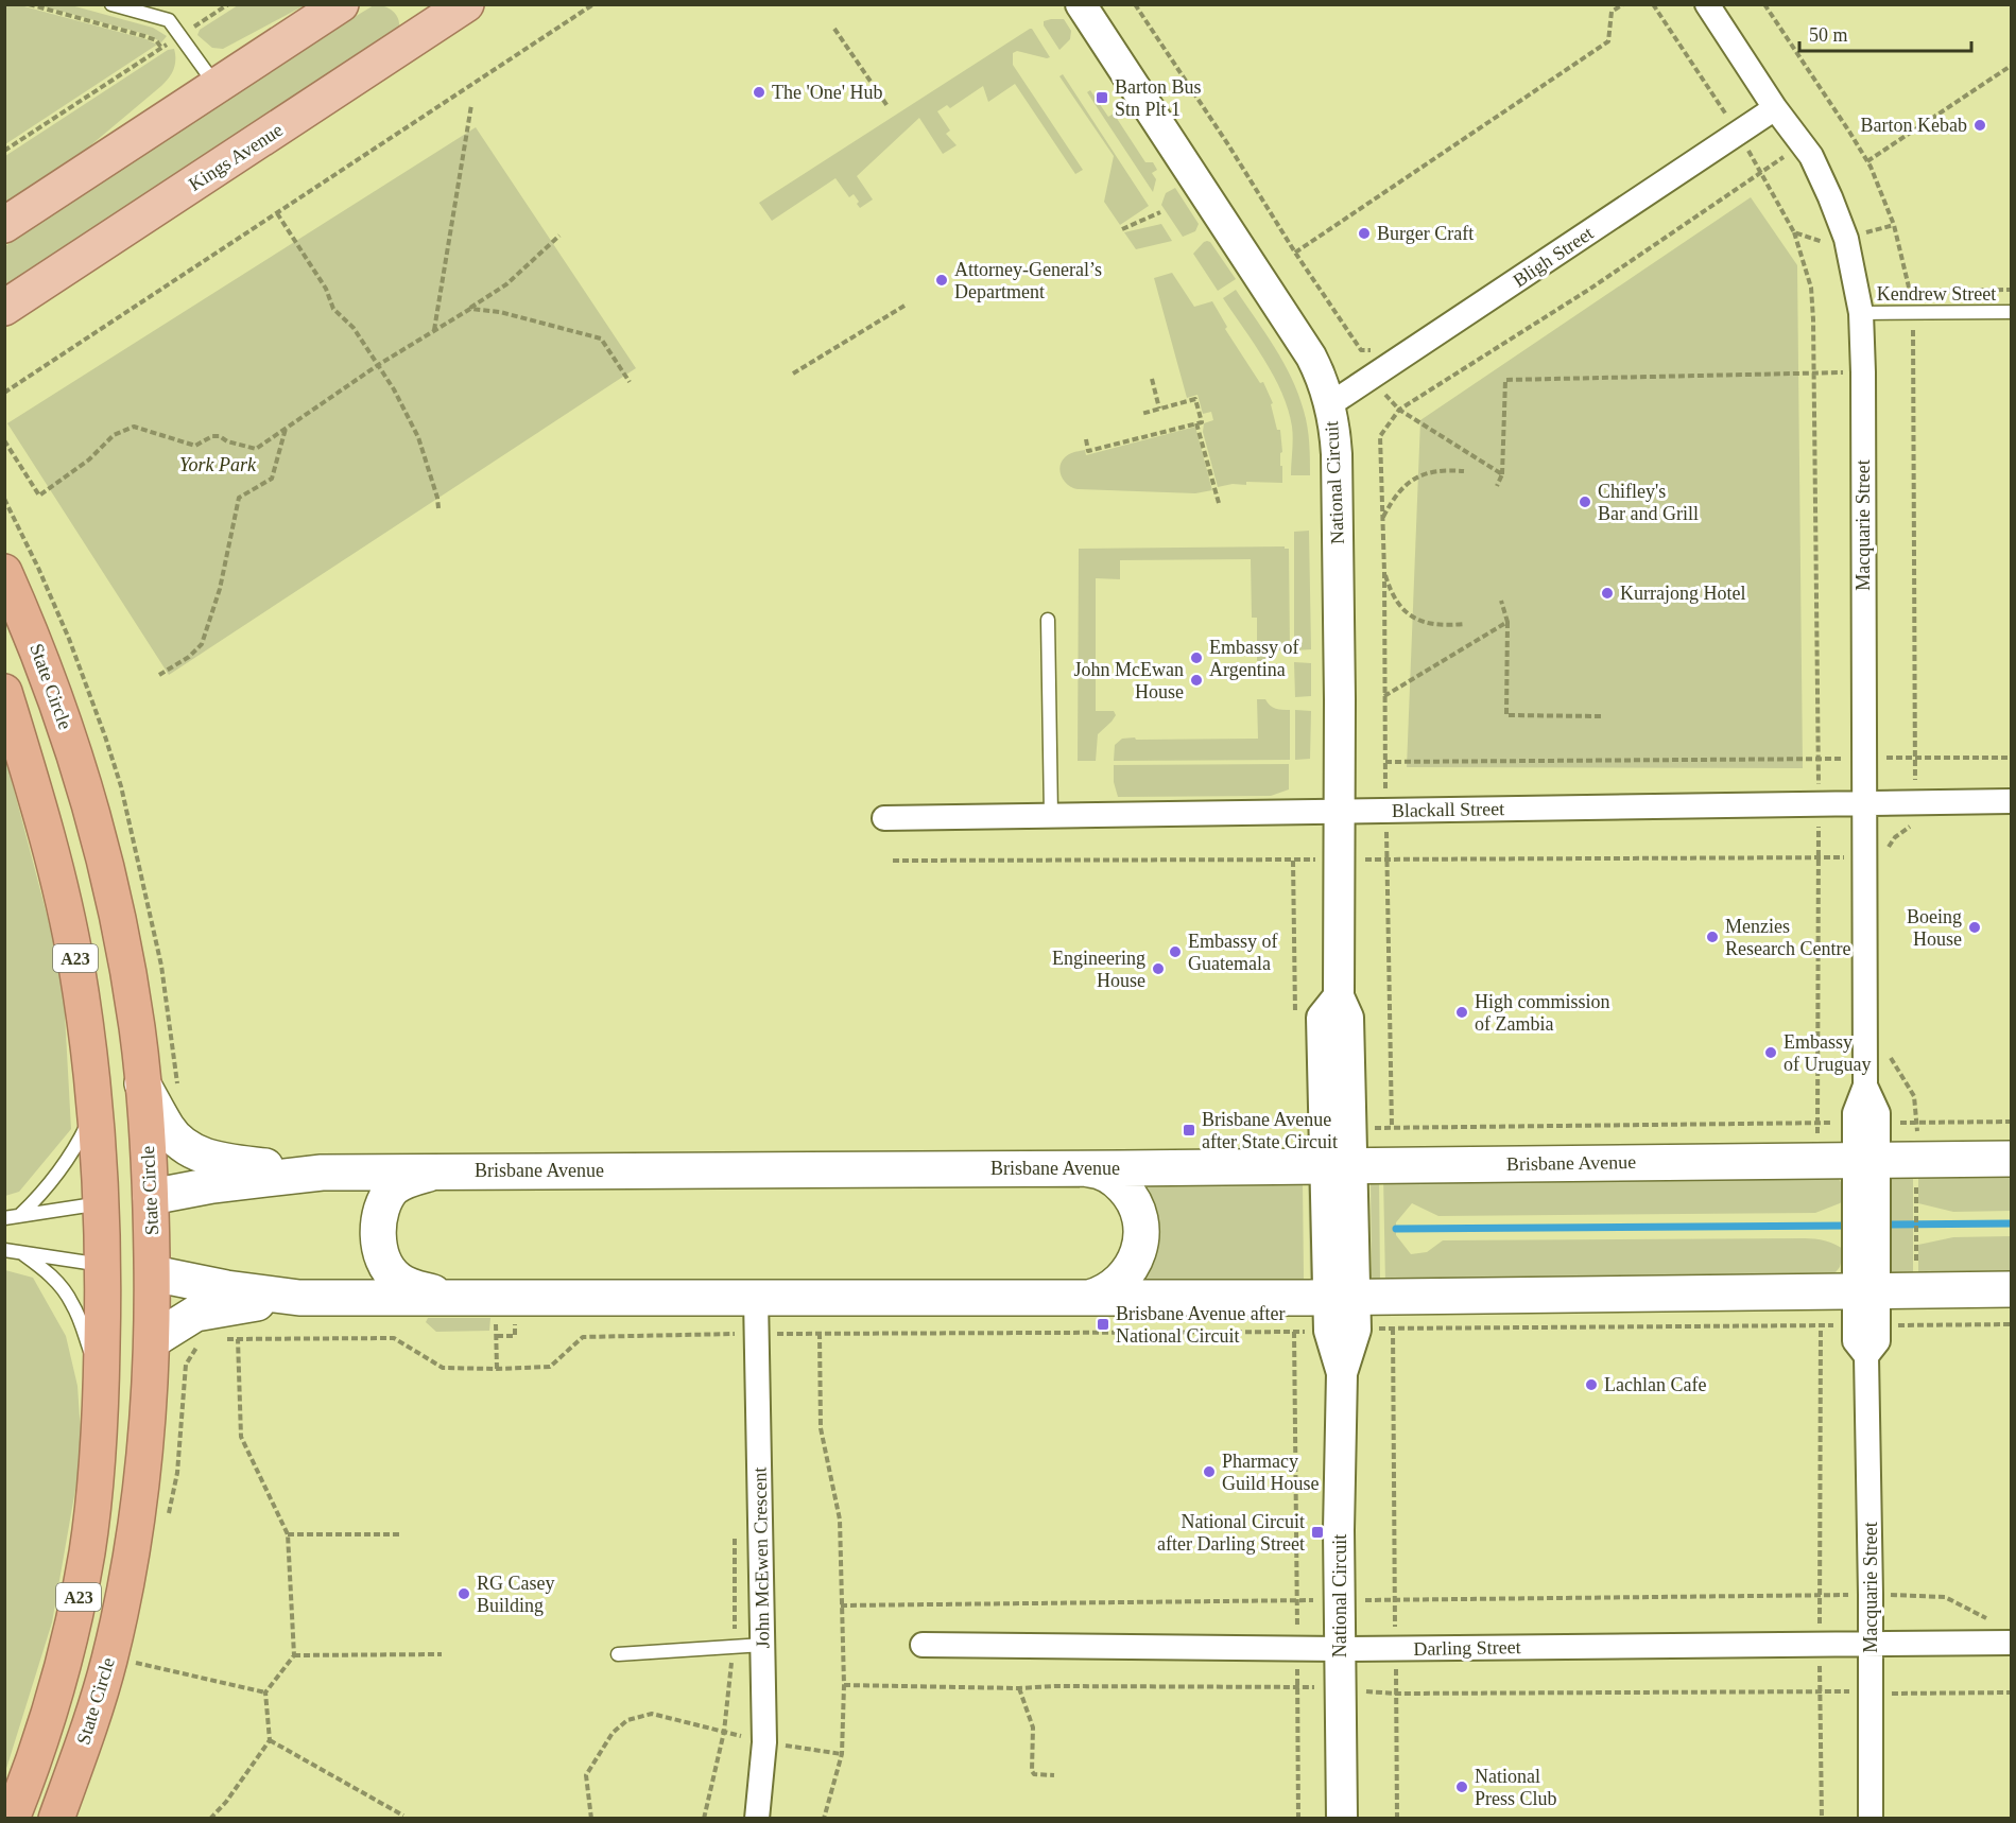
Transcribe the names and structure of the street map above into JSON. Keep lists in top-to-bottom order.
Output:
{
  "streets": {
    "highway": ["State Circle", "A23", "Brisbane Avenue"],
    "main road": ["Kings Avenue"],
    "street": [
      "Bligh Street",
      "National Circuit",
      "Macquarie Street",
      "Blackall Street",
      "John McEwen Crescent",
      "Darling Street"
    ],
    "lane": ["Kendrew Street"]
  },
  "crossings": [
    ["Bligh Street", "National Circuit"],
    ["Bligh Street", "Macquarie Street"],
    ["Kendrew Street", "Macquarie Street"],
    ["National Circuit", "Blackall Street"],
    ["National Circuit", "Brisbane Avenue"],
    ["National Circuit", "Darling Street"],
    ["Macquarie Street", "Blackall Street"],
    ["Macquarie Street", "Brisbane Avenue"],
    ["Macquarie Street", "Darling Street"],
    ["State Circle", "Brisbane Avenue"],
    ["A23", "Brisbane Avenue"]
  ],
  "parks": ["York Park"],
  "places": {
    "other": [
      "The 'One' Hub",
      "Barton Kebab",
      "Burger Craft",
      "Attorney-General’s Department",
      "Chifley's Bar and Grill",
      "Kurrajong Hotel",
      "Embassy of Argentina",
      "John McEwan House",
      "Boeing House",
      "Menzies Research Centre",
      "Embassy of Guatemala",
      "Engineering House",
      "High commission of Zambia",
      "Embassy of Uruguay",
      "Lachlan Cafe",
      "Pharmacy Guild House",
      "RG Casey Building",
      "National Press Club"
    ],
    "transit": [
      "Barton Bus Stn Plt 1",
      "Brisbane Avenue after State Circuit",
      "Brisbane Avenue after National Circuit",
      "National Circuit after Darling Street"
    ]
  },
  "scale_bar": "50 m"
}
